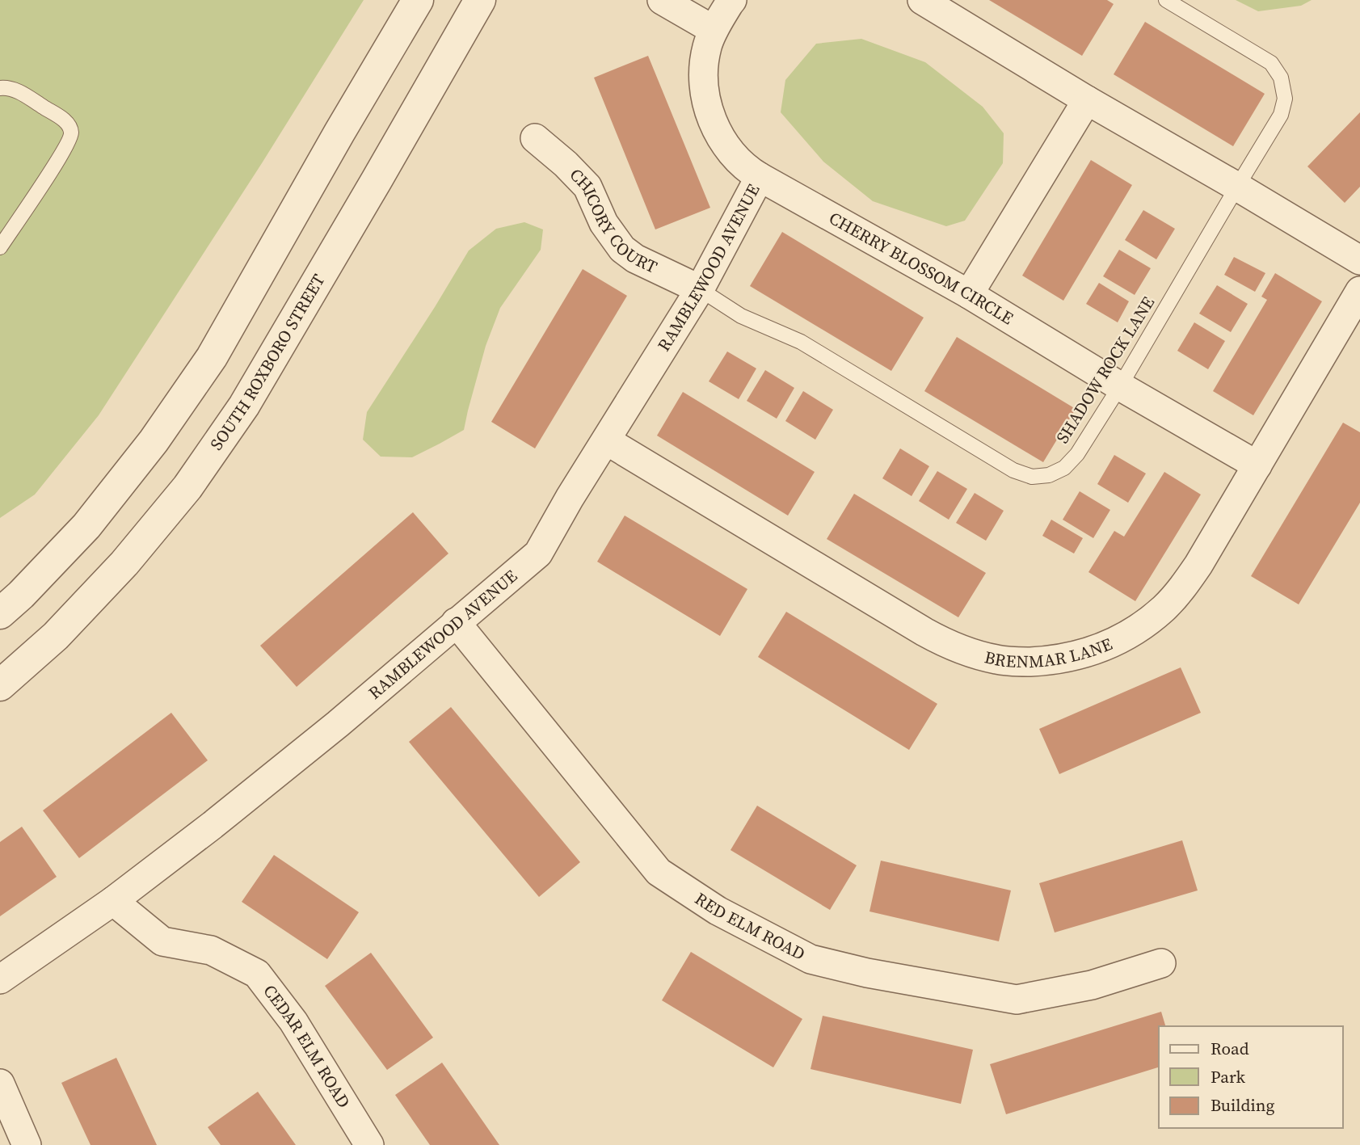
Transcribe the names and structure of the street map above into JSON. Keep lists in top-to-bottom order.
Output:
{
  "streets": {
    "street": [
      "CHICORY COURT",
      "RAMBLEWOOD AVENUE",
      "CHERRY BLOSSOM CIRCLE",
      "SOUTH ROXBORO STREET",
      "BRENMAR LANE",
      "RED ELM ROAD",
      "CEDAR ELM ROAD"
    ],
    "lane": ["SHADOW ROCK LANE"]
  },
  "crossings": [
    ["CHICORY COURT", "RAMBLEWOOD AVENUE"],
    ["CHICORY COURT", "SHADOW ROCK LANE"],
    ["RAMBLEWOOD AVENUE", "CHERRY BLOSSOM CIRCLE"],
    ["RAMBLEWOOD AVENUE", "SHADOW ROCK LANE"],
    ["RAMBLEWOOD AVENUE", "BRENMAR LANE"],
    ["RAMBLEWOOD AVENUE", "RED ELM ROAD"],
    ["RAMBLEWOOD AVENUE", "CEDAR ELM ROAD"],
    ["CHERRY BLOSSOM CIRCLE", "SHADOW ROCK LANE"],
    ["CHERRY BLOSSOM CIRCLE", "BRENMAR LANE"]
  ],
  "legend": ["Road", "Park", "Building"]
}
